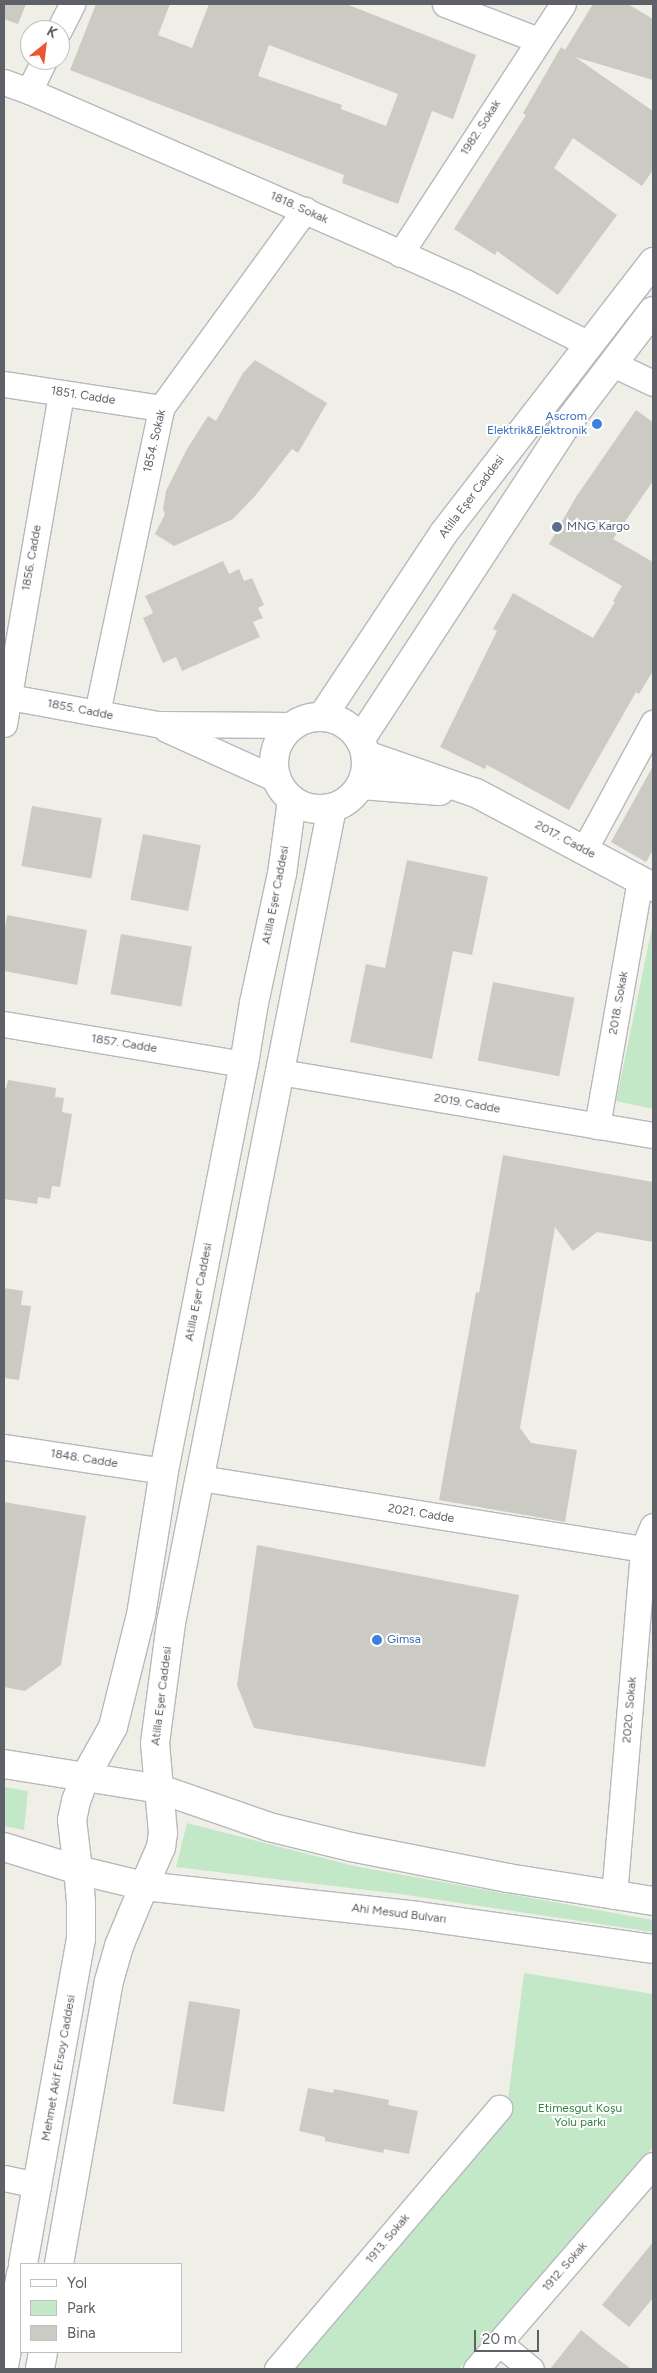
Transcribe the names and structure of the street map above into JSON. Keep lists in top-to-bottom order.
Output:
{
  "streets": {
    "main road": [
      "Atilla Eşer Caddesi",
      "2017. Cadde",
      "Ahi Mesud Bulvarı",
      "Mehmet Akif Ersoy Caddesi"
    ],
    "street": [
      "1982. Sokak",
      "1818. Sokak",
      "1851. Cadde",
      "1854. Sokak",
      "1856. Cadde",
      "1855. Cadde",
      "2018. Sokak",
      "1857. Cadde",
      "2019. Cadde",
      "1848. Cadde",
      "2021. Cadde",
      "2020. Sokak",
      "1913. Sokak",
      "1912. Sokak"
    ]
  },
  "crossings": [
    ["1982. Sokak", "1818. Sokak"],
    ["1818. Sokak", "1854. Sokak"],
    ["1818. Sokak", "Atilla Eşer Caddesi"],
    ["1851. Cadde", "1854. Sokak"],
    ["1851. Cadde", "1856. Cadde"],
    ["1854. Sokak", "1855. Cadde"],
    ["Atilla Eşer Caddesi", "1855. Cadde"],
    ["Atilla Eşer Caddesi", "2017. Cadde"],
    ["Atilla Eşer Caddesi", "1857. Cadde"],
    ["Atilla Eşer Caddesi", "2019. Cadde"],
    ["Atilla Eşer Caddesi", "1848. Cadde"],
    ["Atilla Eşer Caddesi", "2021. Cadde"],
    ["Atilla Eşer Caddesi", "Ahi Mesud Bulvarı"],
    ["Atilla Eşer Caddesi", "Mehmet Akif Ersoy Caddesi"],
    ["1856. Cadde", "1855. Cadde"],
    ["1855. Cadde", "2017. Cadde"],
    ["2017. Cadde", "2018. Sokak"],
    ["2018. Sokak", "2019. Cadde"],
    ["2021. Cadde", "2020. Sokak"],
    ["Ahi Mesud Bulvarı", "Mehmet Akif Ersoy Caddesi"]
  ],
  "parks": ["Etimesgut Koşu Yolu parkı"],
  "places": ["Ascrom Elektrik&Elektronik", "MNG Kargo", "Gimsa"],
  "legend": ["Yol", "Park", "Bina"],
  "scale_bar": "20 m",
  "north": "top right"
}
